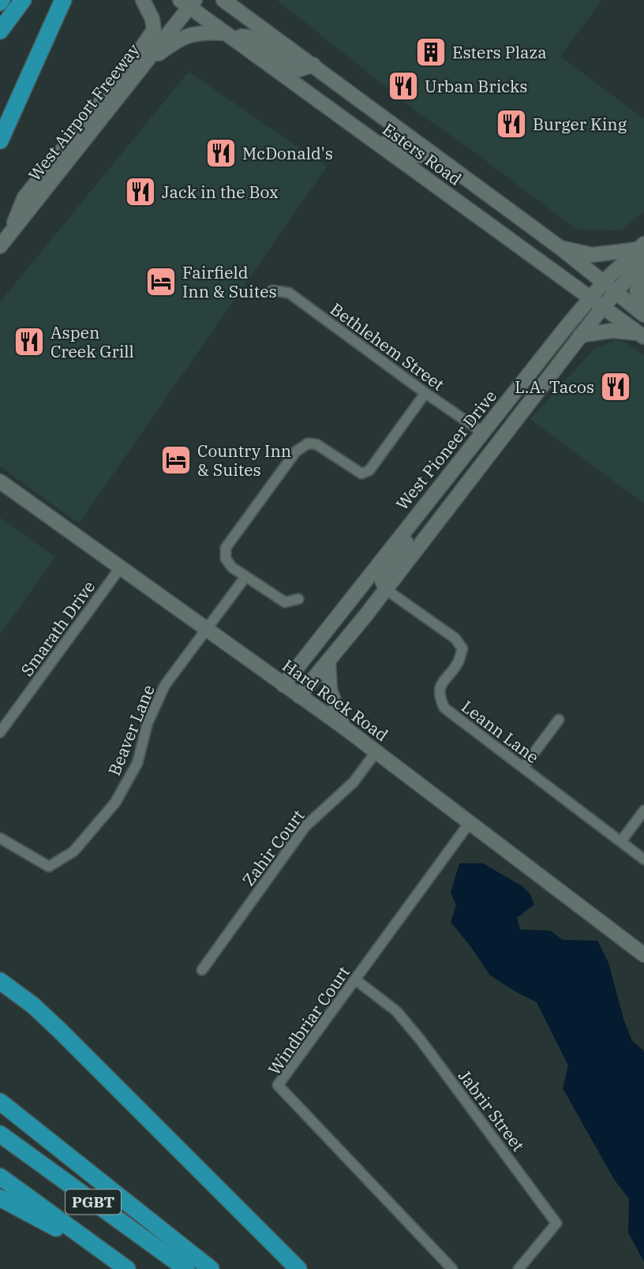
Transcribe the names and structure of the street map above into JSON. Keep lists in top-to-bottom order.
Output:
{
  "streets": {
    "highway": ["PGBT"],
    "main road": [
      "West Airport Freeway",
      "Esters Road",
      "West Pioneer Drive",
      "Hard Rock Road"
    ],
    "street": [
      "Bethlehem Street",
      "Smarath Drive",
      "Beaver Lane",
      "Leann Lane",
      "Zahir Court",
      "Windbriar Court",
      "Jabrir Street"
    ]
  },
  "crossings": [
    ["West Airport Freeway", "Esters Road"],
    ["Esters Road", "West Pioneer Drive"],
    ["Bethlehem Street", "West Pioneer Drive"],
    ["West Pioneer Drive", "Hard Rock Road"],
    ["West Pioneer Drive", "Leann Lane"],
    ["Smarath Drive", "Hard Rock Road"],
    ["Hard Rock Road", "Beaver Lane"],
    ["Hard Rock Road", "Zahir Court"],
    ["Hard Rock Road", "Windbriar Court"],
    ["Windbriar Court", "Jabrir Street"]
  ],
  "places": {
    "building": ["Esters Plaza"],
    "restaurant": [
      "Urban Bricks",
      "Burger King",
      "McDonald's",
      "Jack in the Box",
      "Aspen Creek Grill",
      "L.A. Tacos"
    ],
    "hotel": ["Fairfield Inn & Suites", "Country Inn & Suites"]
  }
}
